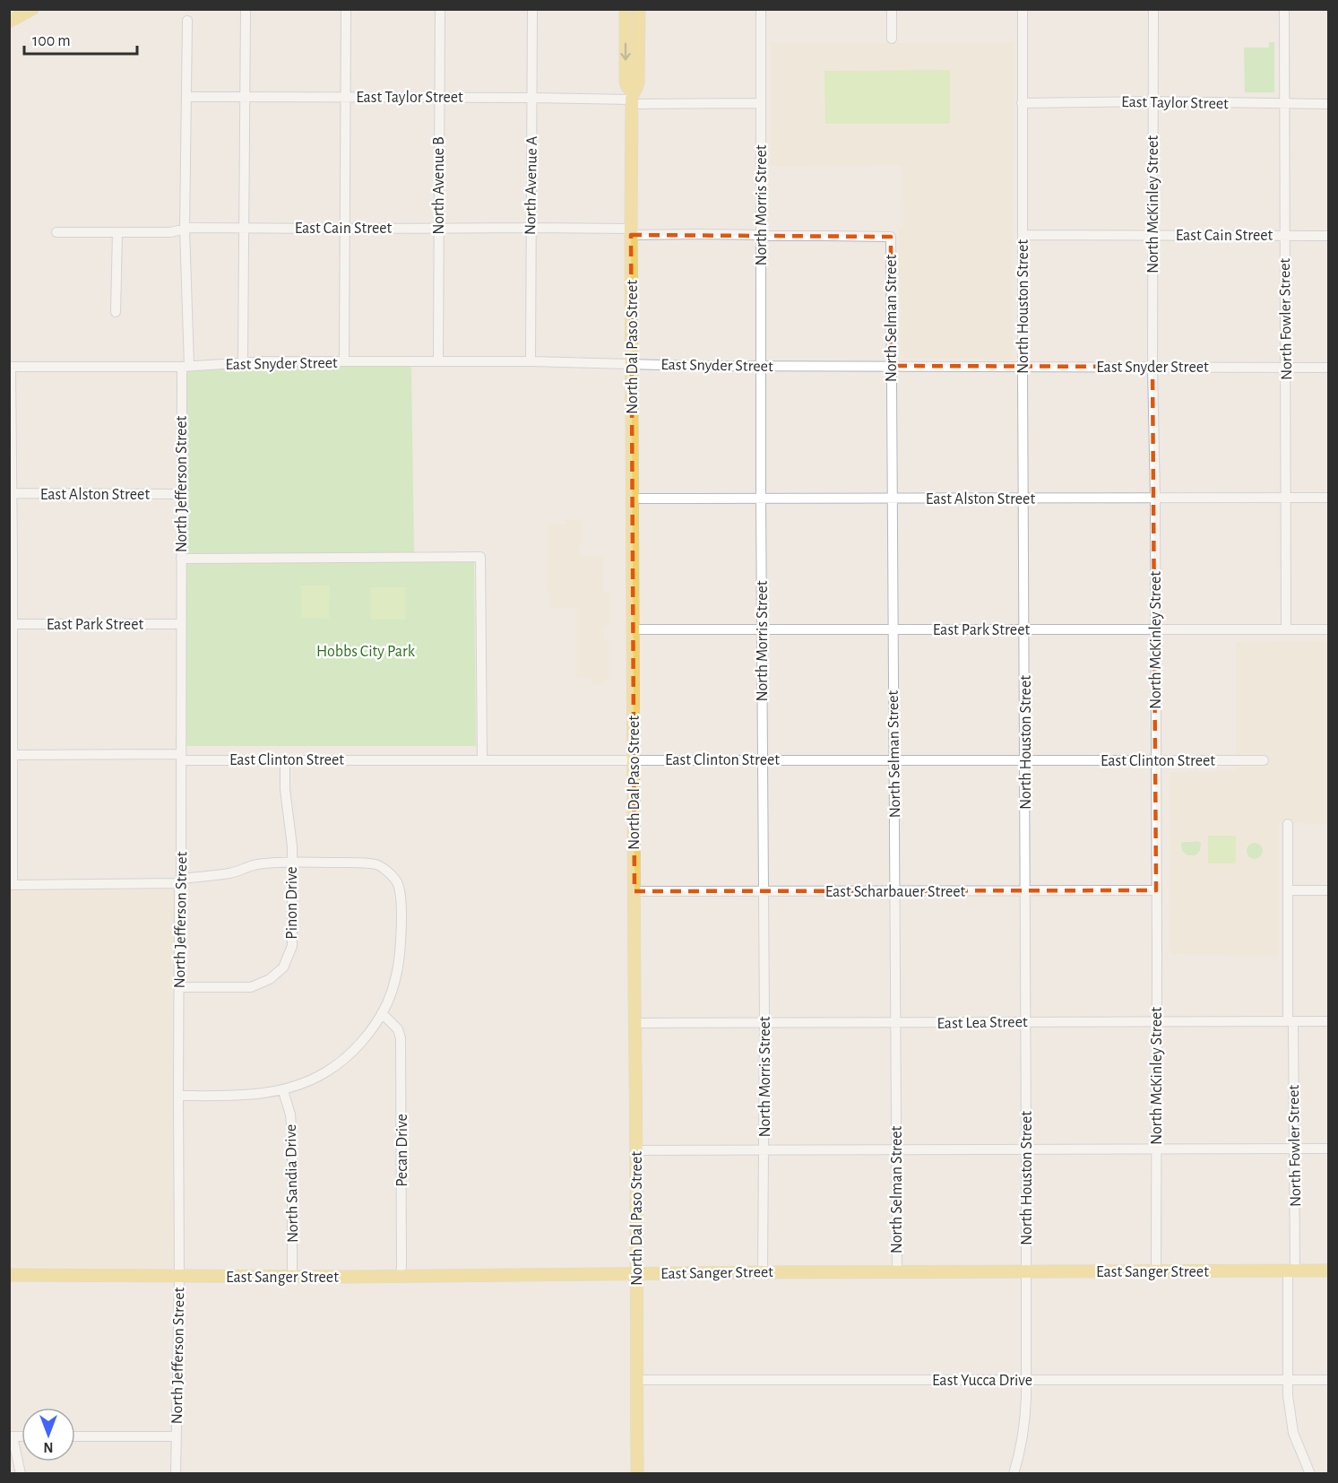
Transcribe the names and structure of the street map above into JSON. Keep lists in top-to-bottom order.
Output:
{
  "streets": {
    "main road": ["North Dal Paso Street", "East Sanger Street"],
    "street": [
      "East Taylor Street",
      "North Avenue B",
      "North Avenue A",
      "North McKinley Street",
      "North Morris Street",
      "East Cain Street",
      "North Houston Street",
      "North Selman Street",
      "North Fowler Street",
      "East Snyder Street",
      "North Jefferson Street",
      "East Alston Street",
      "East Park Street",
      "East Clinton Street",
      "East Scharbauer Street",
      "Pinon Drive",
      "East Lea Street",
      "Pecan Drive",
      "North Sandia Drive",
      "East Yucca Drive"
    ]
  },
  "crossings": [
    ["East Taylor Street", "North Avenue B"],
    ["East Taylor Street", "North Avenue A"],
    ["East Taylor Street", "North McKinley Street"],
    ["East Taylor Street", "North Morris Street"],
    ["East Taylor Street", "North Houston Street"],
    ["East Taylor Street", "North Fowler Street"],
    ["East Taylor Street", "North Dal Paso Street"],
    ["East Taylor Street", "North Jefferson Street"],
    ["North Avenue B", "East Cain Street"],
    ["North Avenue B", "East Snyder Street"],
    ["North Avenue A", "East Cain Street"],
    ["North Avenue A", "East Snyder Street"],
    ["North McKinley Street", "East Cain Street"],
    ["North McKinley Street", "East Snyder Street"],
    ["North McKinley Street", "East Alston Street"],
    ["North McKinley Street", "East Park Street"],
    ["North McKinley Street", "East Clinton Street"],
    ["North McKinley Street", "East Scharbauer Street"],
    ["North McKinley Street", "East Lea Street"],
    ["North McKinley Street", "East Sanger Street"],
    ["North Morris Street", "East Cain Street"],
    ["North Morris Street", "East Snyder Street"],
    ["North Morris Street", "East Alston Street"],
    ["North Morris Street", "East Park Street"],
    ["North Morris Street", "East Clinton Street"],
    ["North Morris Street", "East Scharbauer Street"],
    ["North Morris Street", "East Lea Street"],
    ["North Morris Street", "East Sanger Street"],
    ["East Cain Street", "North Houston Street"],
    ["East Cain Street", "North Selman Street"],
    ["East Cain Street", "North Fowler Street"],
    ["East Cain Street", "North Dal Paso Street"],
    ["East Cain Street", "North Jefferson Street"],
    ["North Houston Street", "East Snyder Street"],
    ["North Houston Street", "East Alston Street"],
    ["North Houston Street", "East Park Street"],
    ["North Houston Street", "East Clinton Street"],
    ["North Houston Street", "East Scharbauer Street"],
    ["North Houston Street", "East Lea Street"],
    ["North Houston Street", "East Sanger Street"],
    ["North Houston Street", "East Yucca Drive"],
    ["North Selman Street", "East Snyder Street"],
    ["North Selman Street", "East Alston Street"],
    ["North Selman Street", "East Park Street"],
    ["North Selman Street", "East Clinton Street"],
    ["North Selman Street", "East Scharbauer Street"],
    ["North Selman Street", "East Lea Street"],
    ["North Selman Street", "East Sanger Street"],
    ["North Fowler Street", "East Snyder Street"],
    ["North Fowler Street", "East Alston Street"],
    ["North Fowler Street", "East Park Street"],
    ["North Fowler Street", "East Lea Street"],
    ["North Fowler Street", "East Sanger Street"],
    ["North Fowler Street", "East Yucca Drive"],
    ["North Dal Paso Street", "East Snyder Street"],
    ["North Dal Paso Street", "East Alston Street"],
    ["North Dal Paso Street", "East Park Street"],
    ["North Dal Paso Street", "East Clinton Street"],
    ["North Dal Paso Street", "East Scharbauer Street"],
    ["North Dal Paso Street", "East Lea Street"],
    ["North Dal Paso Street", "East Sanger Street"],
    ["North Dal Paso Street", "East Yucca Drive"],
    ["East Snyder Street", "North Jefferson Street"],
    ["North Jefferson Street", "East Alston Street"],
    ["North Jefferson Street", "East Park Street"],
    ["North Jefferson Street", "East Clinton Street"],
    ["North Jefferson Street", "Pinon Drive"],
    ["North Jefferson Street", "East Sanger Street"],
    ["East Clinton Street", "Pinon Drive"],
    ["Pecan Drive", "East Sanger Street"],
    ["North Sandia Drive", "East Sanger Street"]
  ],
  "parks": ["Hobbs City Park"],
  "scale_bar": "100 m",
  "north": "bottom"
}
